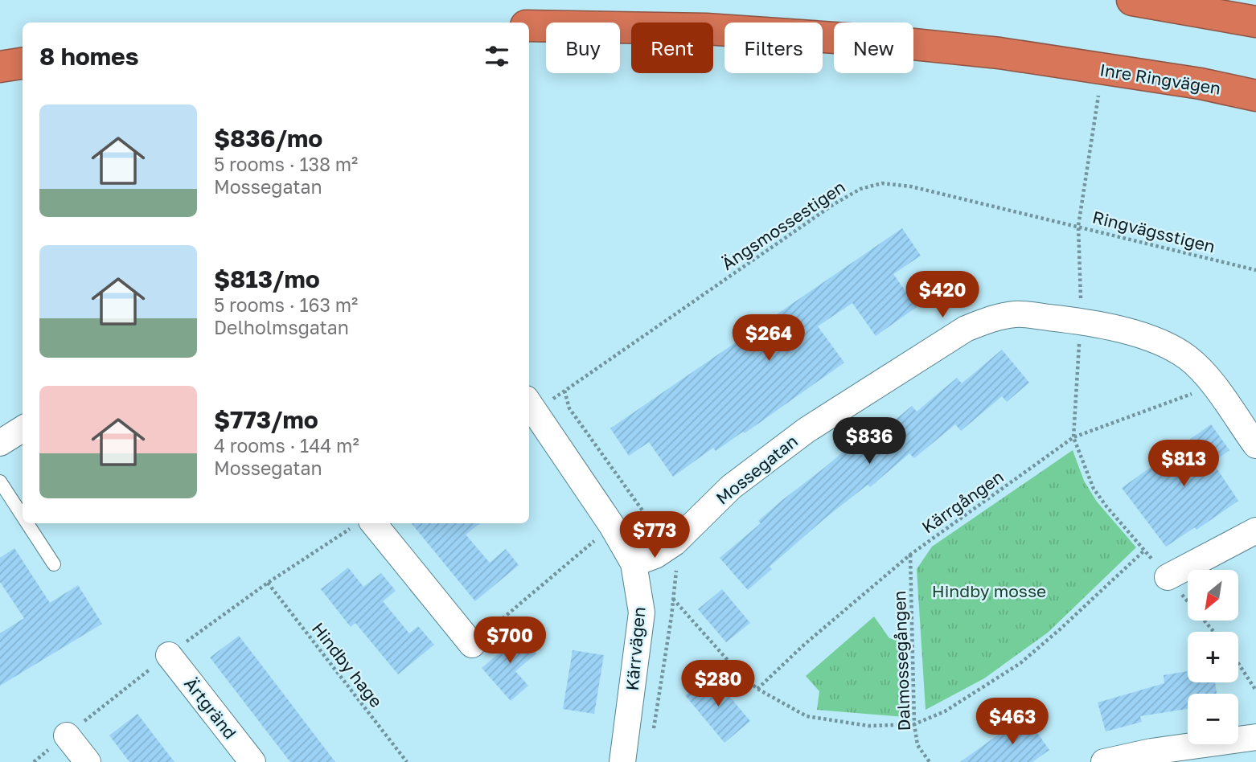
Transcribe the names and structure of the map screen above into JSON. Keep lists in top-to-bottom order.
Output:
{
  "streets": {
    "highway": ["Inre Ringvägen"],
    "street": ["Mossegatan", "Kärrvägen", "Ärtgränd"],
    "path": [
      "Ängsmossestigen",
      "Ringvägsstigen",
      "Kärrgången",
      "Dalmossegången",
      "Hindby hage"
    ]
  },
  "crossings": [
    ["Ängsmossestigen", "Ringvägsstigen"],
    ["Mossegatan", "Kärrgången"],
    ["Mossegatan", "Kärrvägen"],
    ["Kärrgången", "Dalmossegången"]
  ],
  "parks": ["Hindby mosse"],
  "north": "bottom left",
  "page": {
    "chip": [
      "Buy",
      "Rent",
      "Filters",
      "New"
    ],
    "heading": "8 homes",
    "list": [
      {
        "name": "$836/mo",
        "note": "5 rooms · 138 m² · Mossegatan"
      },
      {
        "name": "$813/mo",
        "note": "5 rooms · 163 m² · Delholmsgatan"
      },
      {
        "name": "$773/mo",
        "note": "4 rooms · 144 m² · Mossegatan"
      }
    ],
    "price": [
      "$420",
      "$264",
      "$836",
      "$813",
      "$773",
      "$700",
      "$280",
      "$463"
    ],
    "map_buttons": ["+", "−"]
  }
}
